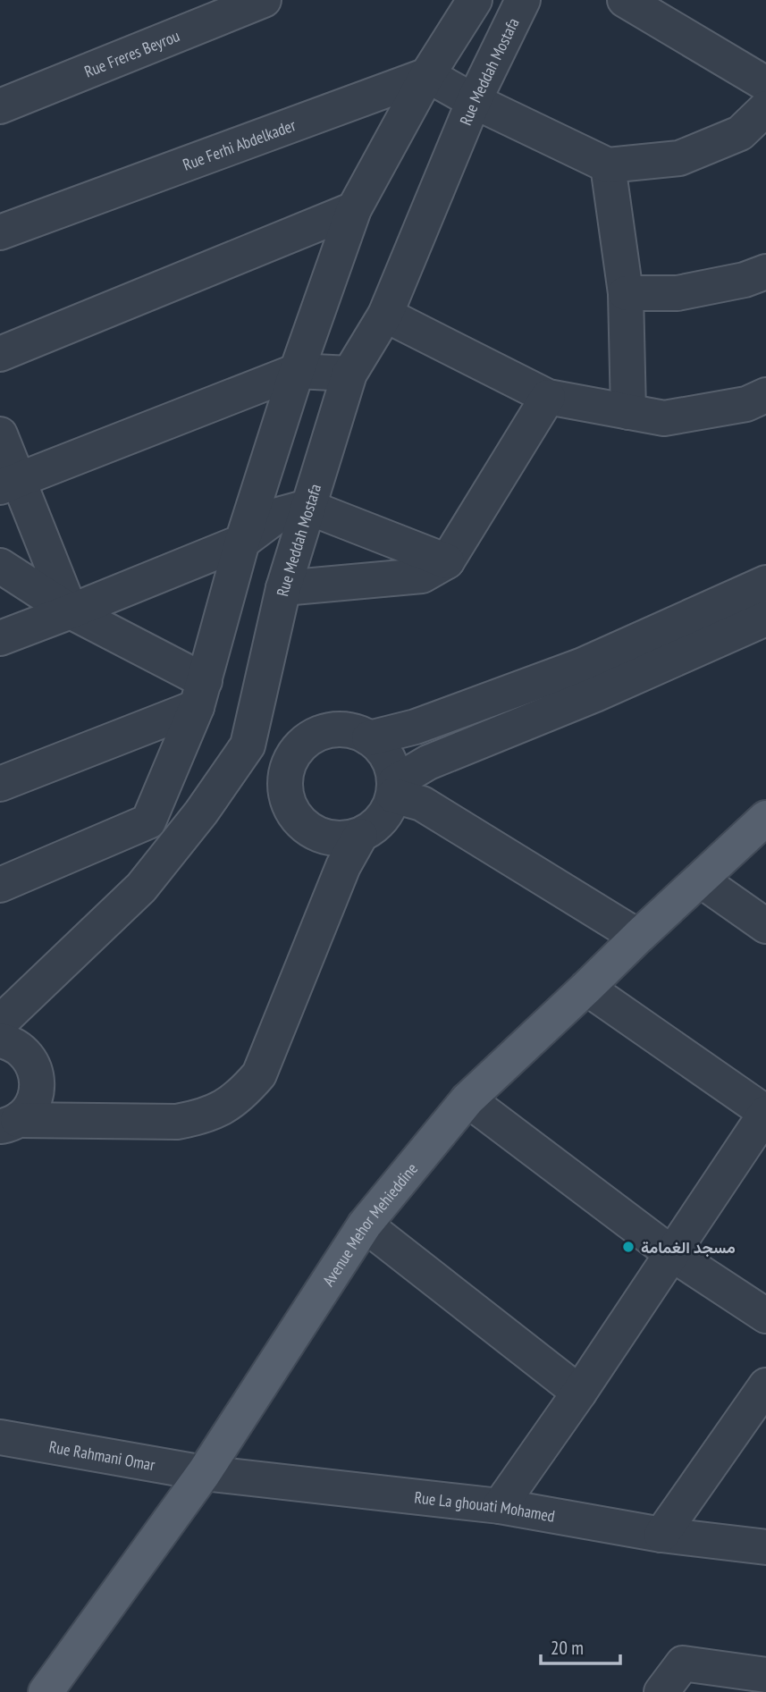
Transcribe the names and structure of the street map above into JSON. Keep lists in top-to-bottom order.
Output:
{
  "streets": {
    "main road": ["Avenue Mehor Mehieddine"],
    "street": [
      "Rue Freres Beyrou",
      "Rue Meddah Mostafa",
      "Rue Ferhi Abdelkader",
      "Rue Rahmani Omar",
      "Rue La ghouati Mohamed"
    ]
  },
  "crossings": [
    ["Avenue Mehor Mehieddine", "Rue Rahmani Omar"],
    ["Avenue Mehor Mehieddine", "Rue La ghouati Mohamed"],
    ["Rue Rahmani Omar", "Rue La ghouati Mohamed"]
  ],
  "places": ["مسجد الغمامة"],
  "scale_bar": "20 m"
}
